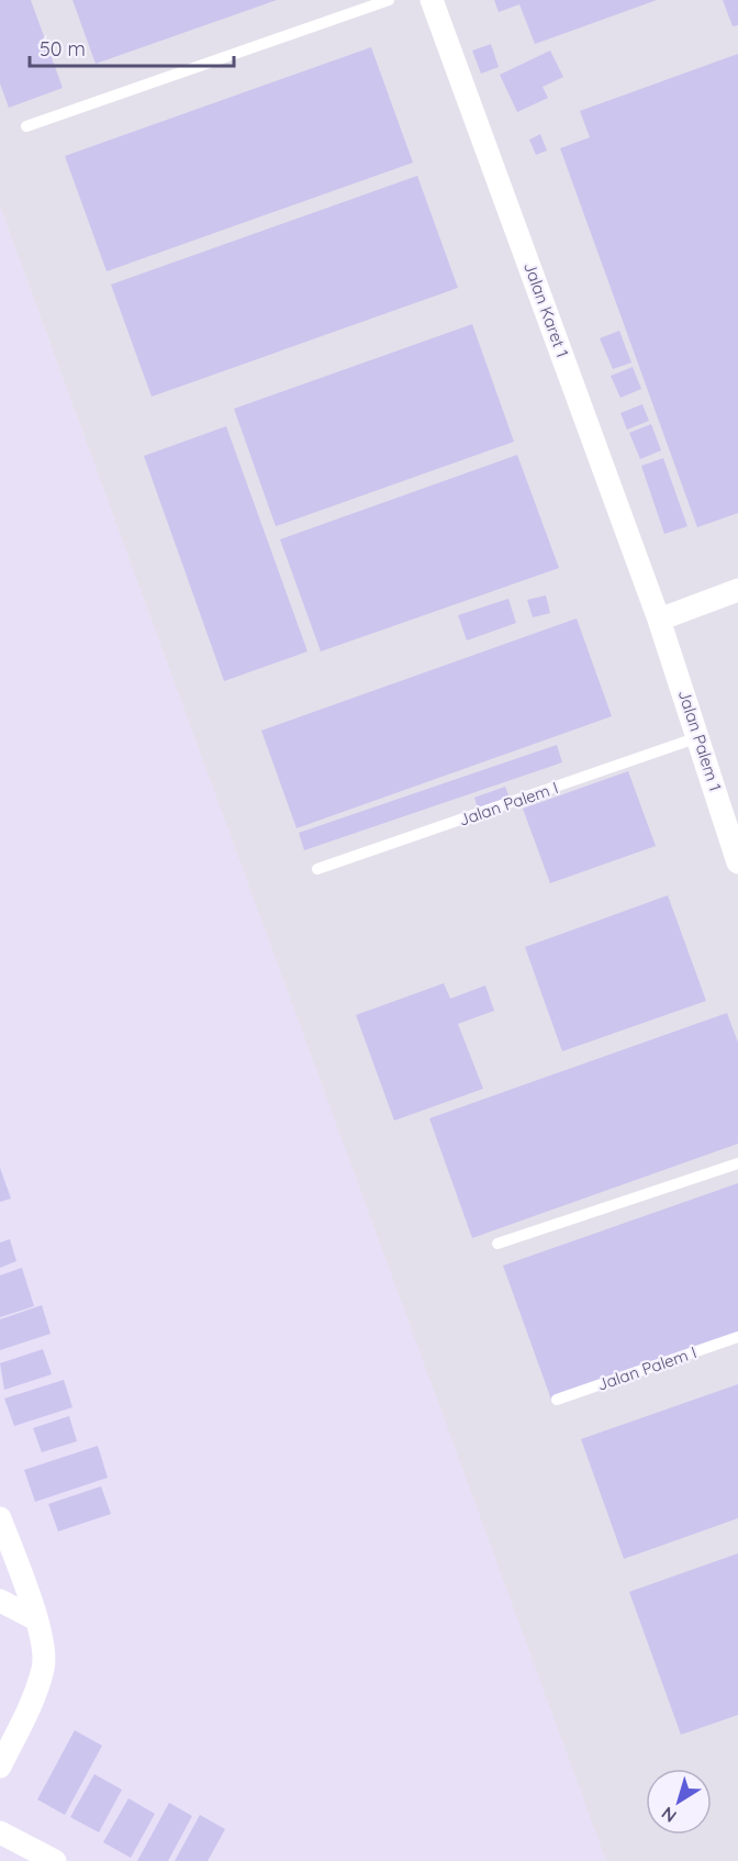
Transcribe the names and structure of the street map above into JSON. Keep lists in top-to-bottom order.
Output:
{
  "streets": {
    "street": ["Jalan Karet 1", "Jalan Palem 1"],
    "lane": ["Jalan Palem I"]
  },
  "crossings": [
    ["Jalan Karet 1", "Jalan Palem 1"],
    ["Jalan Palem 1", "Jalan Palem I"]
  ],
  "scale_bar": "50 m",
  "north": "bottom left"
}
